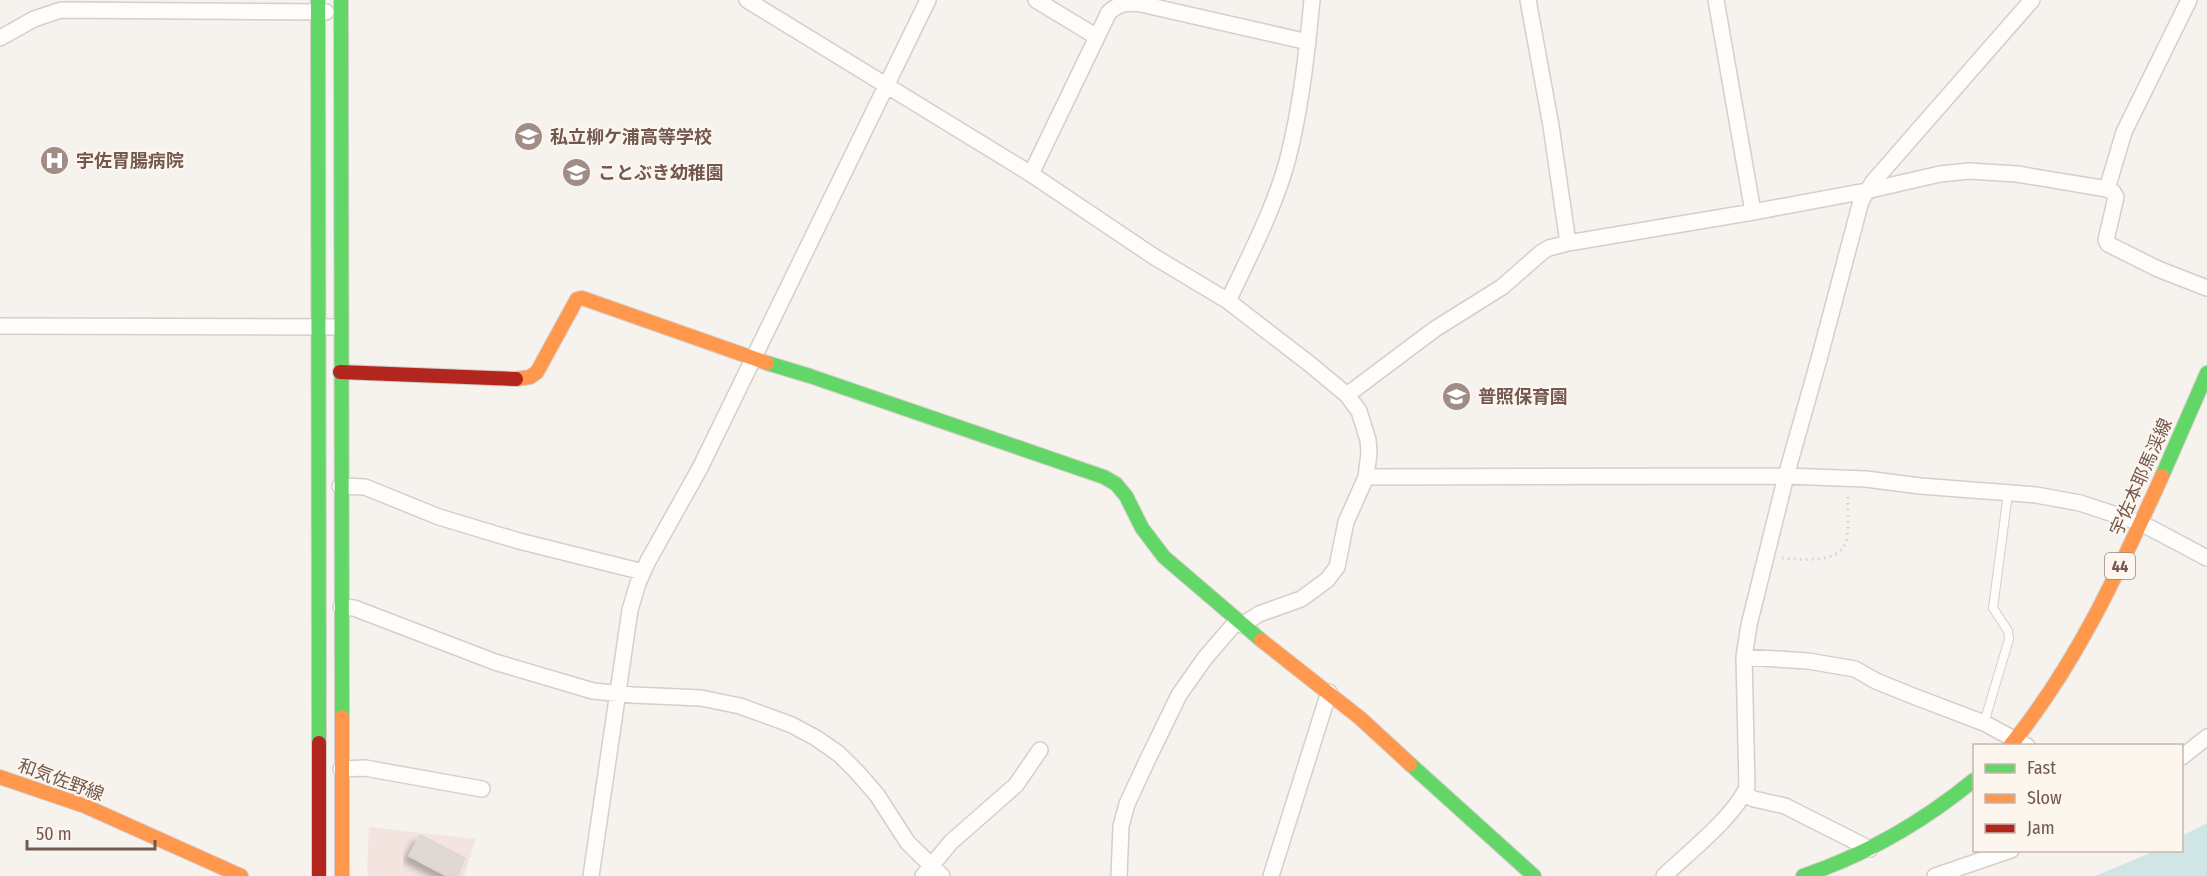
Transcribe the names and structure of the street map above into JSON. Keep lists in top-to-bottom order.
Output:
{
  "streets": {
    "street": ["宇佐本耶馬渓線", "44", "和気佐野線"]
  },
  "places": {
    "school or university": ["私立柳ケ浦高等学校", "ことぶき幼稚園", "普照保育園"],
    "hospital": ["宇佐胃腸病院"]
  },
  "legend": ["Fast", "Slow", "Jam"],
  "scale_bar": "50 m"
}
